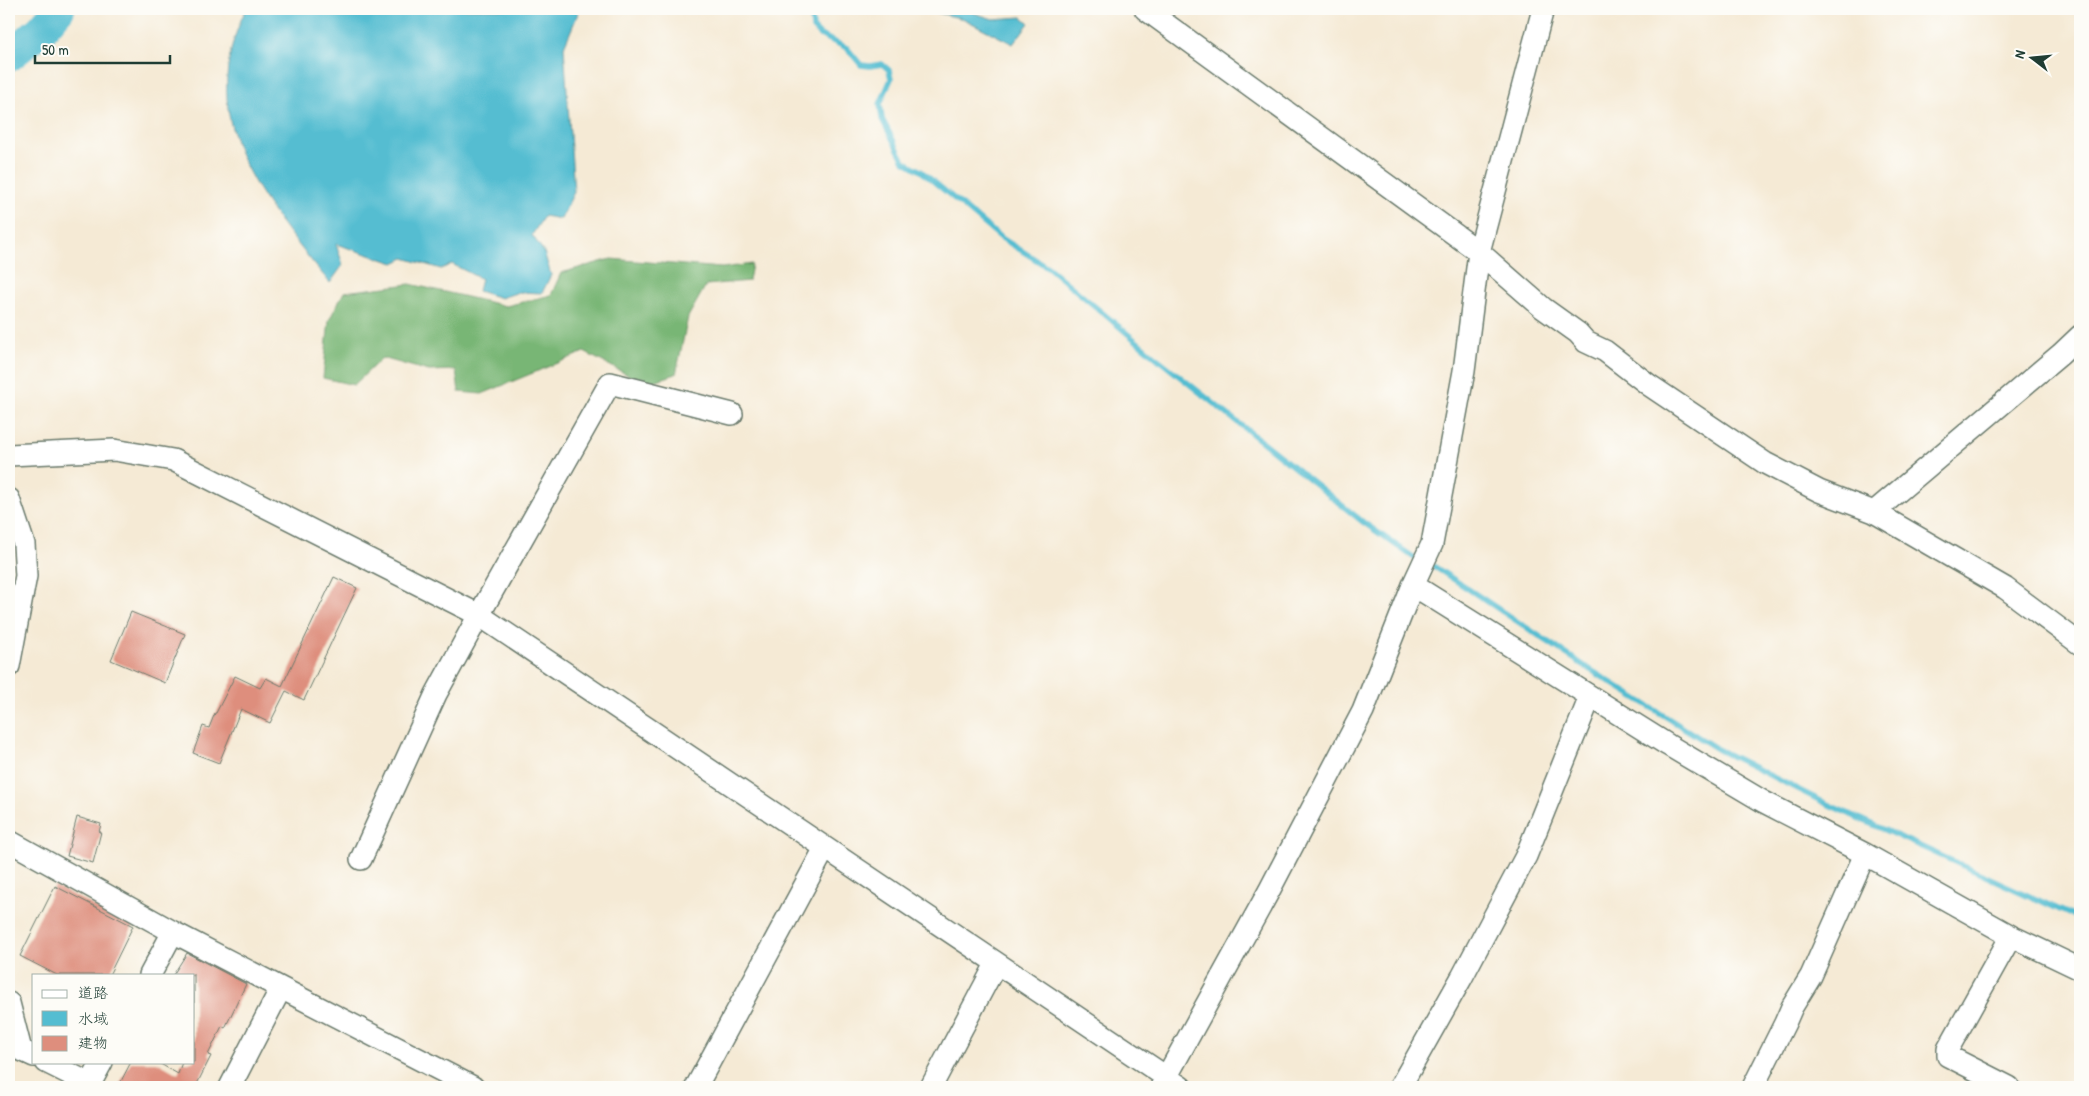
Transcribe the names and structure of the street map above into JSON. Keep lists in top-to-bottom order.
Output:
{
  "legend": ["道路", "水域", "建物"],
  "scale_bar": "50 m",
  "north": "left"
}
